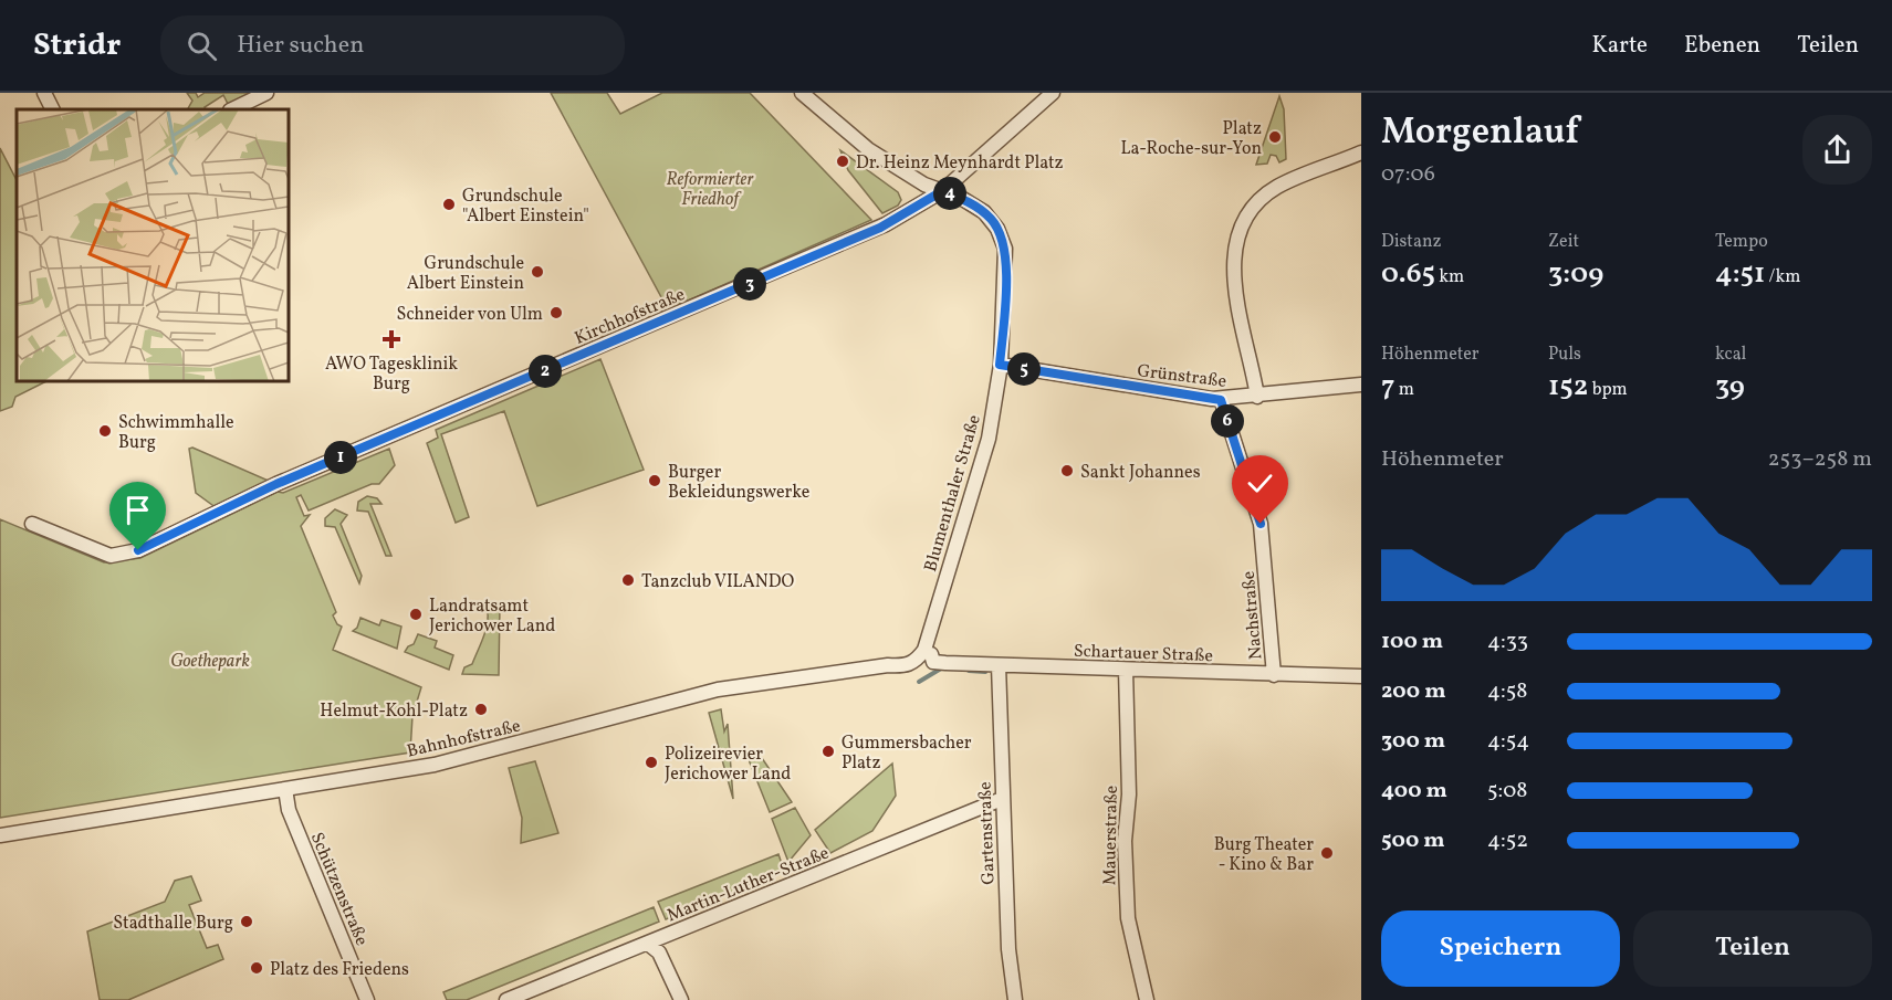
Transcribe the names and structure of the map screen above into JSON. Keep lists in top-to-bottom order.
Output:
{
  "streets": {
    "street": [
      "Kirchhofstraße",
      "Grünstraße",
      "Blumenthaler Straße",
      "Nachstraße",
      "Schartauer Straße",
      "Bahnhofstraße",
      "Gartenstraße",
      "Mauerstraße",
      "Martin-Luther-Straße",
      "Schützenstraße"
    ]
  },
  "crossings": [
    ["Kirchhofstraße", "Blumenthaler Straße"],
    ["Grünstraße", "Blumenthaler Straße"],
    ["Grünstraße", "Nachstraße"],
    ["Blumenthaler Straße", "Schartauer Straße"],
    ["Blumenthaler Straße", "Bahnhofstraße"],
    ["Nachstraße", "Schartauer Straße"],
    ["Schartauer Straße", "Bahnhofstraße"],
    ["Schartauer Straße", "Gartenstraße"],
    ["Schartauer Straße", "Mauerstraße"],
    ["Bahnhofstraße", "Schützenstraße"],
    ["Gartenstraße", "Martin-Luther-Straße"]
  ],
  "parks": ["Reformierter Friedhof", "Goethepark"],
  "places": {
    "other": [
      "Platz La-Roche-sur-Yon",
      "Dr. Heinz Meynhardt Platz",
      "Grundschule \"Albert Einstein\"",
      "Grundschule Albert Einstein",
      "Schneider von Ulm",
      "Schwimmhalle Burg",
      "Sankt Johannes",
      "Burger Bekleidungswerke",
      "Tanzclub VILANDO",
      "Landratsamt Jerichower Land",
      "Helmut-Kohl-Platz",
      "Gummersbacher Platz",
      "Polizeirevier Jerichower Land",
      "Burg Theater - Kino & Bar",
      "Stadthalle Burg",
      "Platz des Friedens"
    ],
    "health": ["AWO Tagesklinik Burg"]
  },
  "page": {
    "header": "Stridr",
    "search": "Hier suchen",
    "nav": ["Karte", "Ebenen", "Teilen"],
    "heading": ["Morgenlauf", "07:06"],
    "pins": [
      "4",
      "3",
      "5",
      "2",
      "6",
      "1"
    ],
    "stats": [
      ["Distanz", "0.65 km"],
      ["Zeit", "3:09"],
      ["Tempo", "4:51 /km"],
      ["Höhenmeter", "7 m"],
      ["Puls", "152 bpm"],
      ["kcal", "39"]
    ],
    "chart": ["Höhenmeter", "253–258 m"],
    "list": [
      {
        "name": "100 m",
        "note": "4:33"
      },
      {
        "name": "200 m",
        "note": "4:58"
      },
      {
        "name": "300 m",
        "note": "4:54"
      },
      {
        "name": "400 m",
        "note": "5:08"
      },
      {
        "name": "500 m",
        "note": "4:52"
      }
    ],
    "buttons": ["Speichern", "Teilen"]
  }
}
